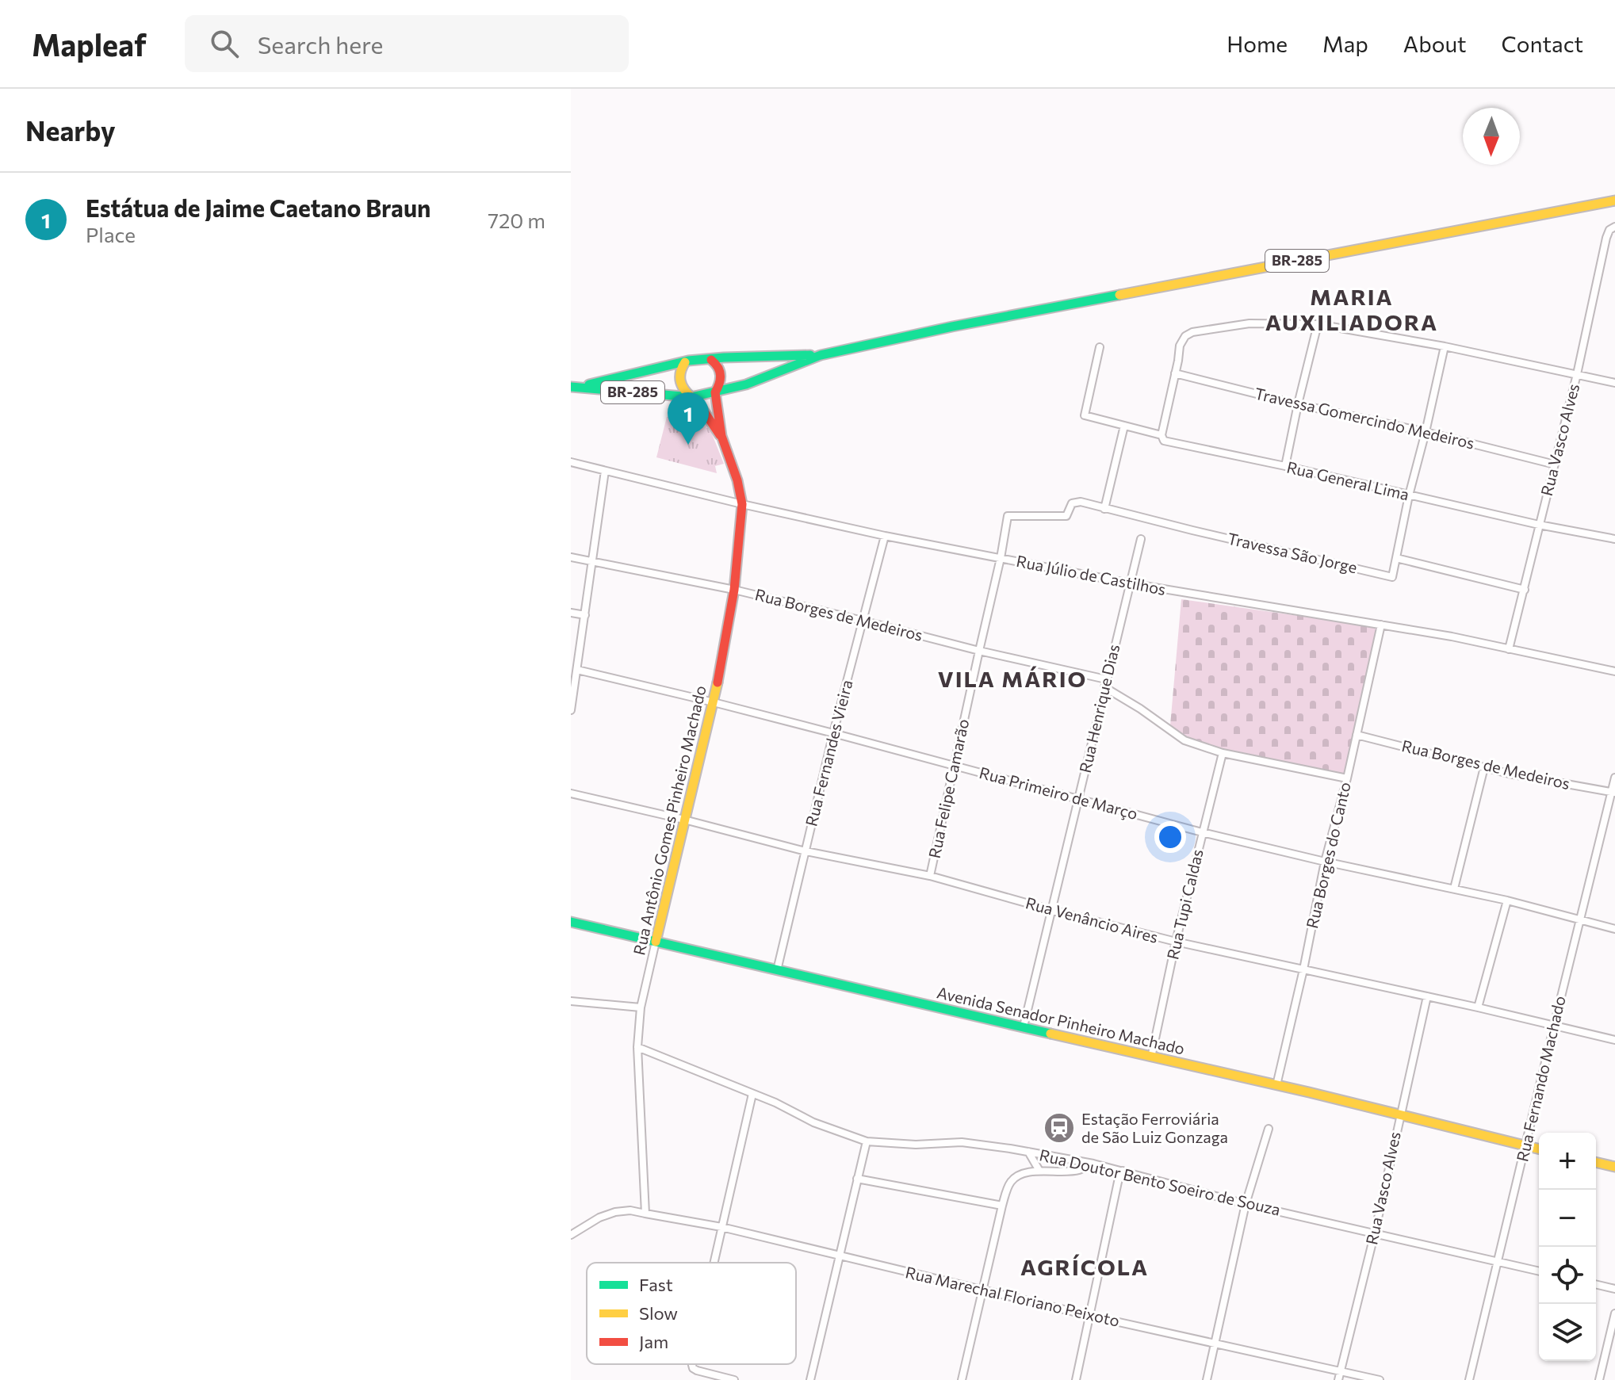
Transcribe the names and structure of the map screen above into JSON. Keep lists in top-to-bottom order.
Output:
{
  "streets": {
    "main road": ["BR-285", "Rua Antônio Gomes Pinheiro Machado", "Avenida Senador Pinheiro Machado"],
    "street": [
      "Travessa Gomercindo Medeiros",
      "Rua Vasco Alves",
      "Rua General Lima",
      "Travessa São Jorge",
      "Rua Júlio de Castilhos",
      "Rua Borges de Medeiros",
      "Rua Henrique Dias",
      "Rua Fernandes Vieira",
      "Rua Felipe Camarão",
      "Rua Primeiro de Março",
      "Rua Borges do Canto",
      "Rua Tupi Caldas",
      "Rua Venâncio Aires",
      "Rua Fernando Machado",
      "Rua Doutor Bento Soeiro de Souza",
      "Rua Marechal Floriano Peixoto"
    ]
  },
  "crossings": [
    ["BR-285", "Rua Antônio Gomes Pinheiro Machado"],
    ["Travessa Gomercindo Medeiros", "Rua Vasco Alves"],
    ["Rua Vasco Alves", "Rua General Lima"],
    ["Rua Vasco Alves", "Rua Júlio de Castilhos"],
    ["Rua Vasco Alves", "Rua Venâncio Aires"],
    ["Rua Vasco Alves", "Avenida Senador Pinheiro Machado"],
    ["Rua Vasco Alves", "Rua Doutor Bento Soeiro de Souza"],
    ["Rua Vasco Alves", "Rua Marechal Floriano Peixoto"],
    ["Travessa São Jorge", "Rua Felipe Camarão"],
    ["Rua Júlio de Castilhos", "Rua Henrique Dias"],
    ["Rua Júlio de Castilhos", "Rua Fernandes Vieira"],
    ["Rua Júlio de Castilhos", "Rua Felipe Camarão"],
    ["Rua Júlio de Castilhos", "Rua Antônio Gomes Pinheiro Machado"],
    ["Rua Júlio de Castilhos", "Rua Borges do Canto"],
    ["Rua Borges de Medeiros", "Rua Henrique Dias"],
    ["Rua Borges de Medeiros", "Rua Fernandes Vieira"],
    ["Rua Borges de Medeiros", "Rua Felipe Camarão"],
    ["Rua Borges de Medeiros", "Rua Antônio Gomes Pinheiro Machado"],
    ["Rua Borges de Medeiros", "Rua Borges do Canto"],
    ["Rua Borges de Medeiros", "Rua Tupi Caldas"],
    ["Rua Borges de Medeiros", "Rua Fernando Machado"],
    ["Rua Henrique Dias", "Rua Primeiro de Março"],
    ["Rua Henrique Dias", "Rua Venâncio Aires"],
    ["Rua Henrique Dias", "Avenida Senador Pinheiro Machado"],
    ["Rua Fernandes Vieira", "Rua Primeiro de Março"],
    ["Rua Fernandes Vieira", "Rua Venâncio Aires"],
    ["Rua Fernandes Vieira", "Avenida Senador Pinheiro Machado"],
    ["Rua Felipe Camarão", "Rua Primeiro de Março"],
    ["Rua Felipe Camarão", "Rua Venâncio Aires"],
    ["Rua Primeiro de Março", "Rua Antônio Gomes Pinheiro Machado"],
    ["Rua Primeiro de Março", "Rua Borges do Canto"],
    ["Rua Primeiro de Março", "Rua Tupi Caldas"],
    ["Rua Primeiro de Março", "Rua Fernando Machado"],
    ["Rua Antônio Gomes Pinheiro Machado", "Rua Venâncio Aires"],
    ["Rua Antônio Gomes Pinheiro Machado", "Avenida Senador Pinheiro Machado"],
    ["Rua Antônio Gomes Pinheiro Machado", "Rua Doutor Bento Soeiro de Souza"],
    ["Rua Antônio Gomes Pinheiro Machado", "Rua Marechal Floriano Peixoto"],
    ["Rua Borges do Canto", "Rua Venâncio Aires"],
    ["Rua Borges do Canto", "Avenida Senador Pinheiro Machado"],
    ["Rua Tupi Caldas", "Rua Venâncio Aires"],
    ["Rua Tupi Caldas", "Avenida Senador Pinheiro Machado"],
    ["Rua Venâncio Aires", "Rua Fernando Machado"],
    ["Avenida Senador Pinheiro Machado", "Rua Fernando Machado"],
    ["Rua Fernando Machado", "Rua Doutor Bento Soeiro de Souza"]
  ],
  "districts": ["MARIA AUXILIADORA", "VILA MÁRIO", "AGRÍCOLA"],
  "places": {
    "station": ["Estação Ferroviária de São Luiz Gonzaga"]
  },
  "legend": ["Fast", "Slow", "Jam"],
  "north": "bottom",
  "page": {
    "header": "Mapleaf",
    "search": "Search here",
    "nav": [
      "Home",
      "Map",
      "About",
      "Contact"
    ],
    "heading": "Nearby",
    "list": [
      {
        "mark": "1",
        "name": "Estátua de Jaime Caetano Braun",
        "note": "Place",
        "value": "720 m"
      }
    ],
    "pins": "1",
    "map_buttons": ["+", "−"]
  }
}
